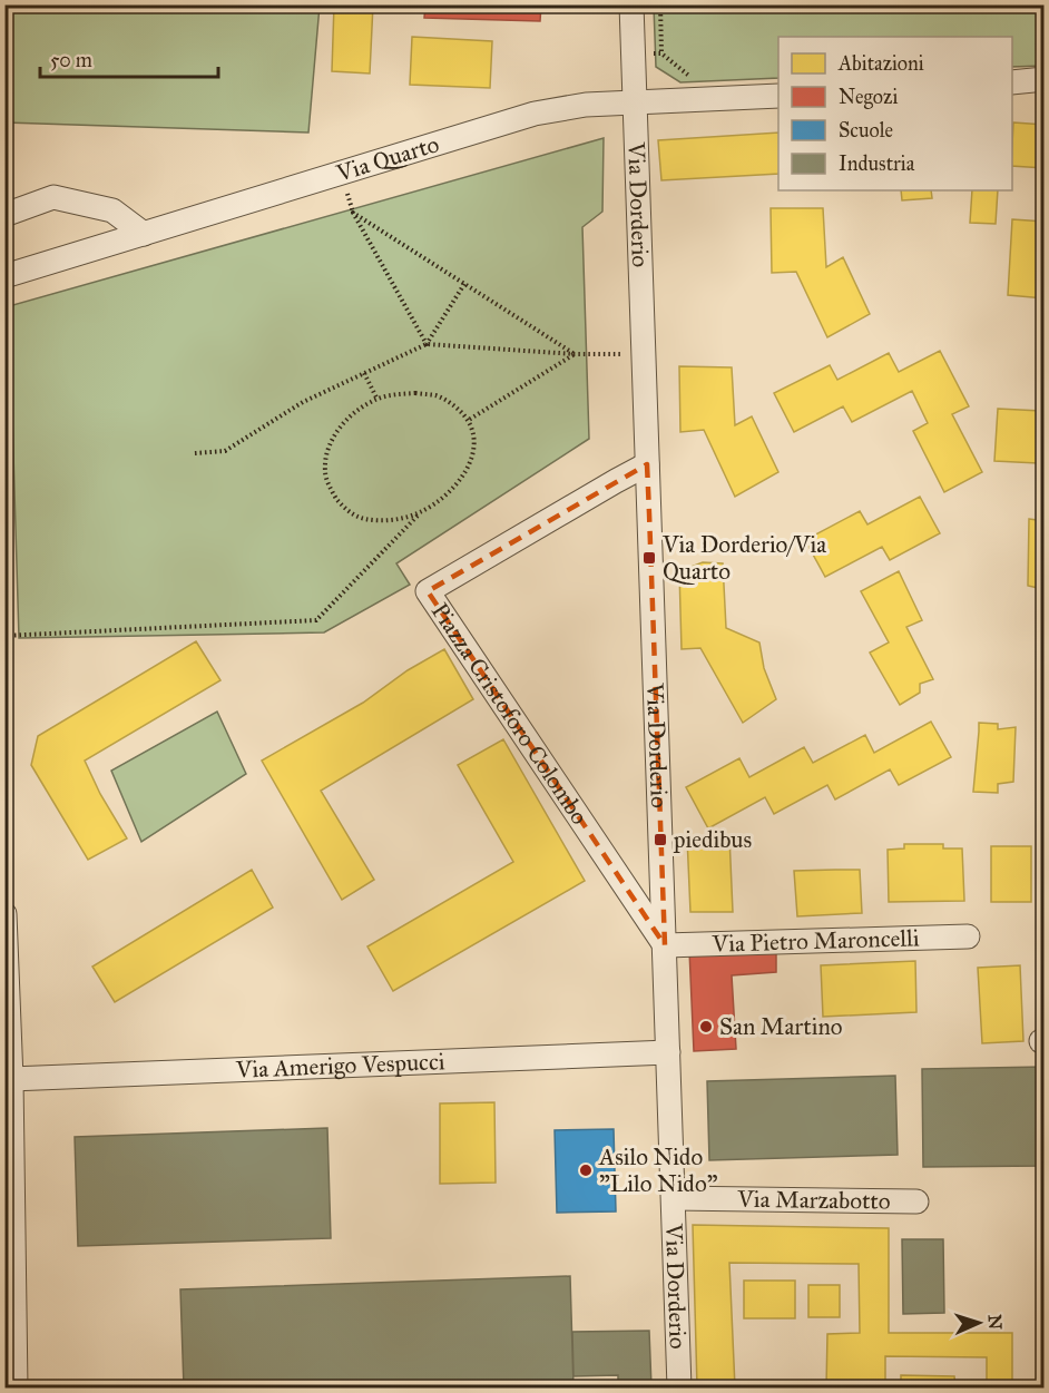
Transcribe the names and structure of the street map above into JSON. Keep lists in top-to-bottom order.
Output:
{
  "streets": {
    "street": [
      "Via Quarto",
      "Via Dorderio",
      "Piazza Cristoforo Colombo",
      "Via Pietro Maroncelli",
      "Via Amerigo Vespucci",
      "Via Marzabotto"
    ]
  },
  "crossings": [
    ["Via Quarto", "Via Dorderio"],
    ["Via Dorderio", "Piazza Cristoforo Colombo"],
    ["Via Dorderio", "Via Pietro Maroncelli"],
    ["Via Dorderio", "Via Amerigo Vespucci"],
    ["Via Dorderio", "Via Marzabotto"],
    ["Piazza Cristoforo Colombo", "Via Pietro Maroncelli"]
  ],
  "places": {
    "transit": ["Via Dorderio/Via Quarto", "piedibus"],
    "other": ["San Martino", "Asilo Nido \"Lilo Nido\""]
  },
  "legend": [
    "Abitazioni",
    "Negozi",
    "Scuole",
    "Industria"
  ],
  "scale_bar": "50 m",
  "north": "right"
}
